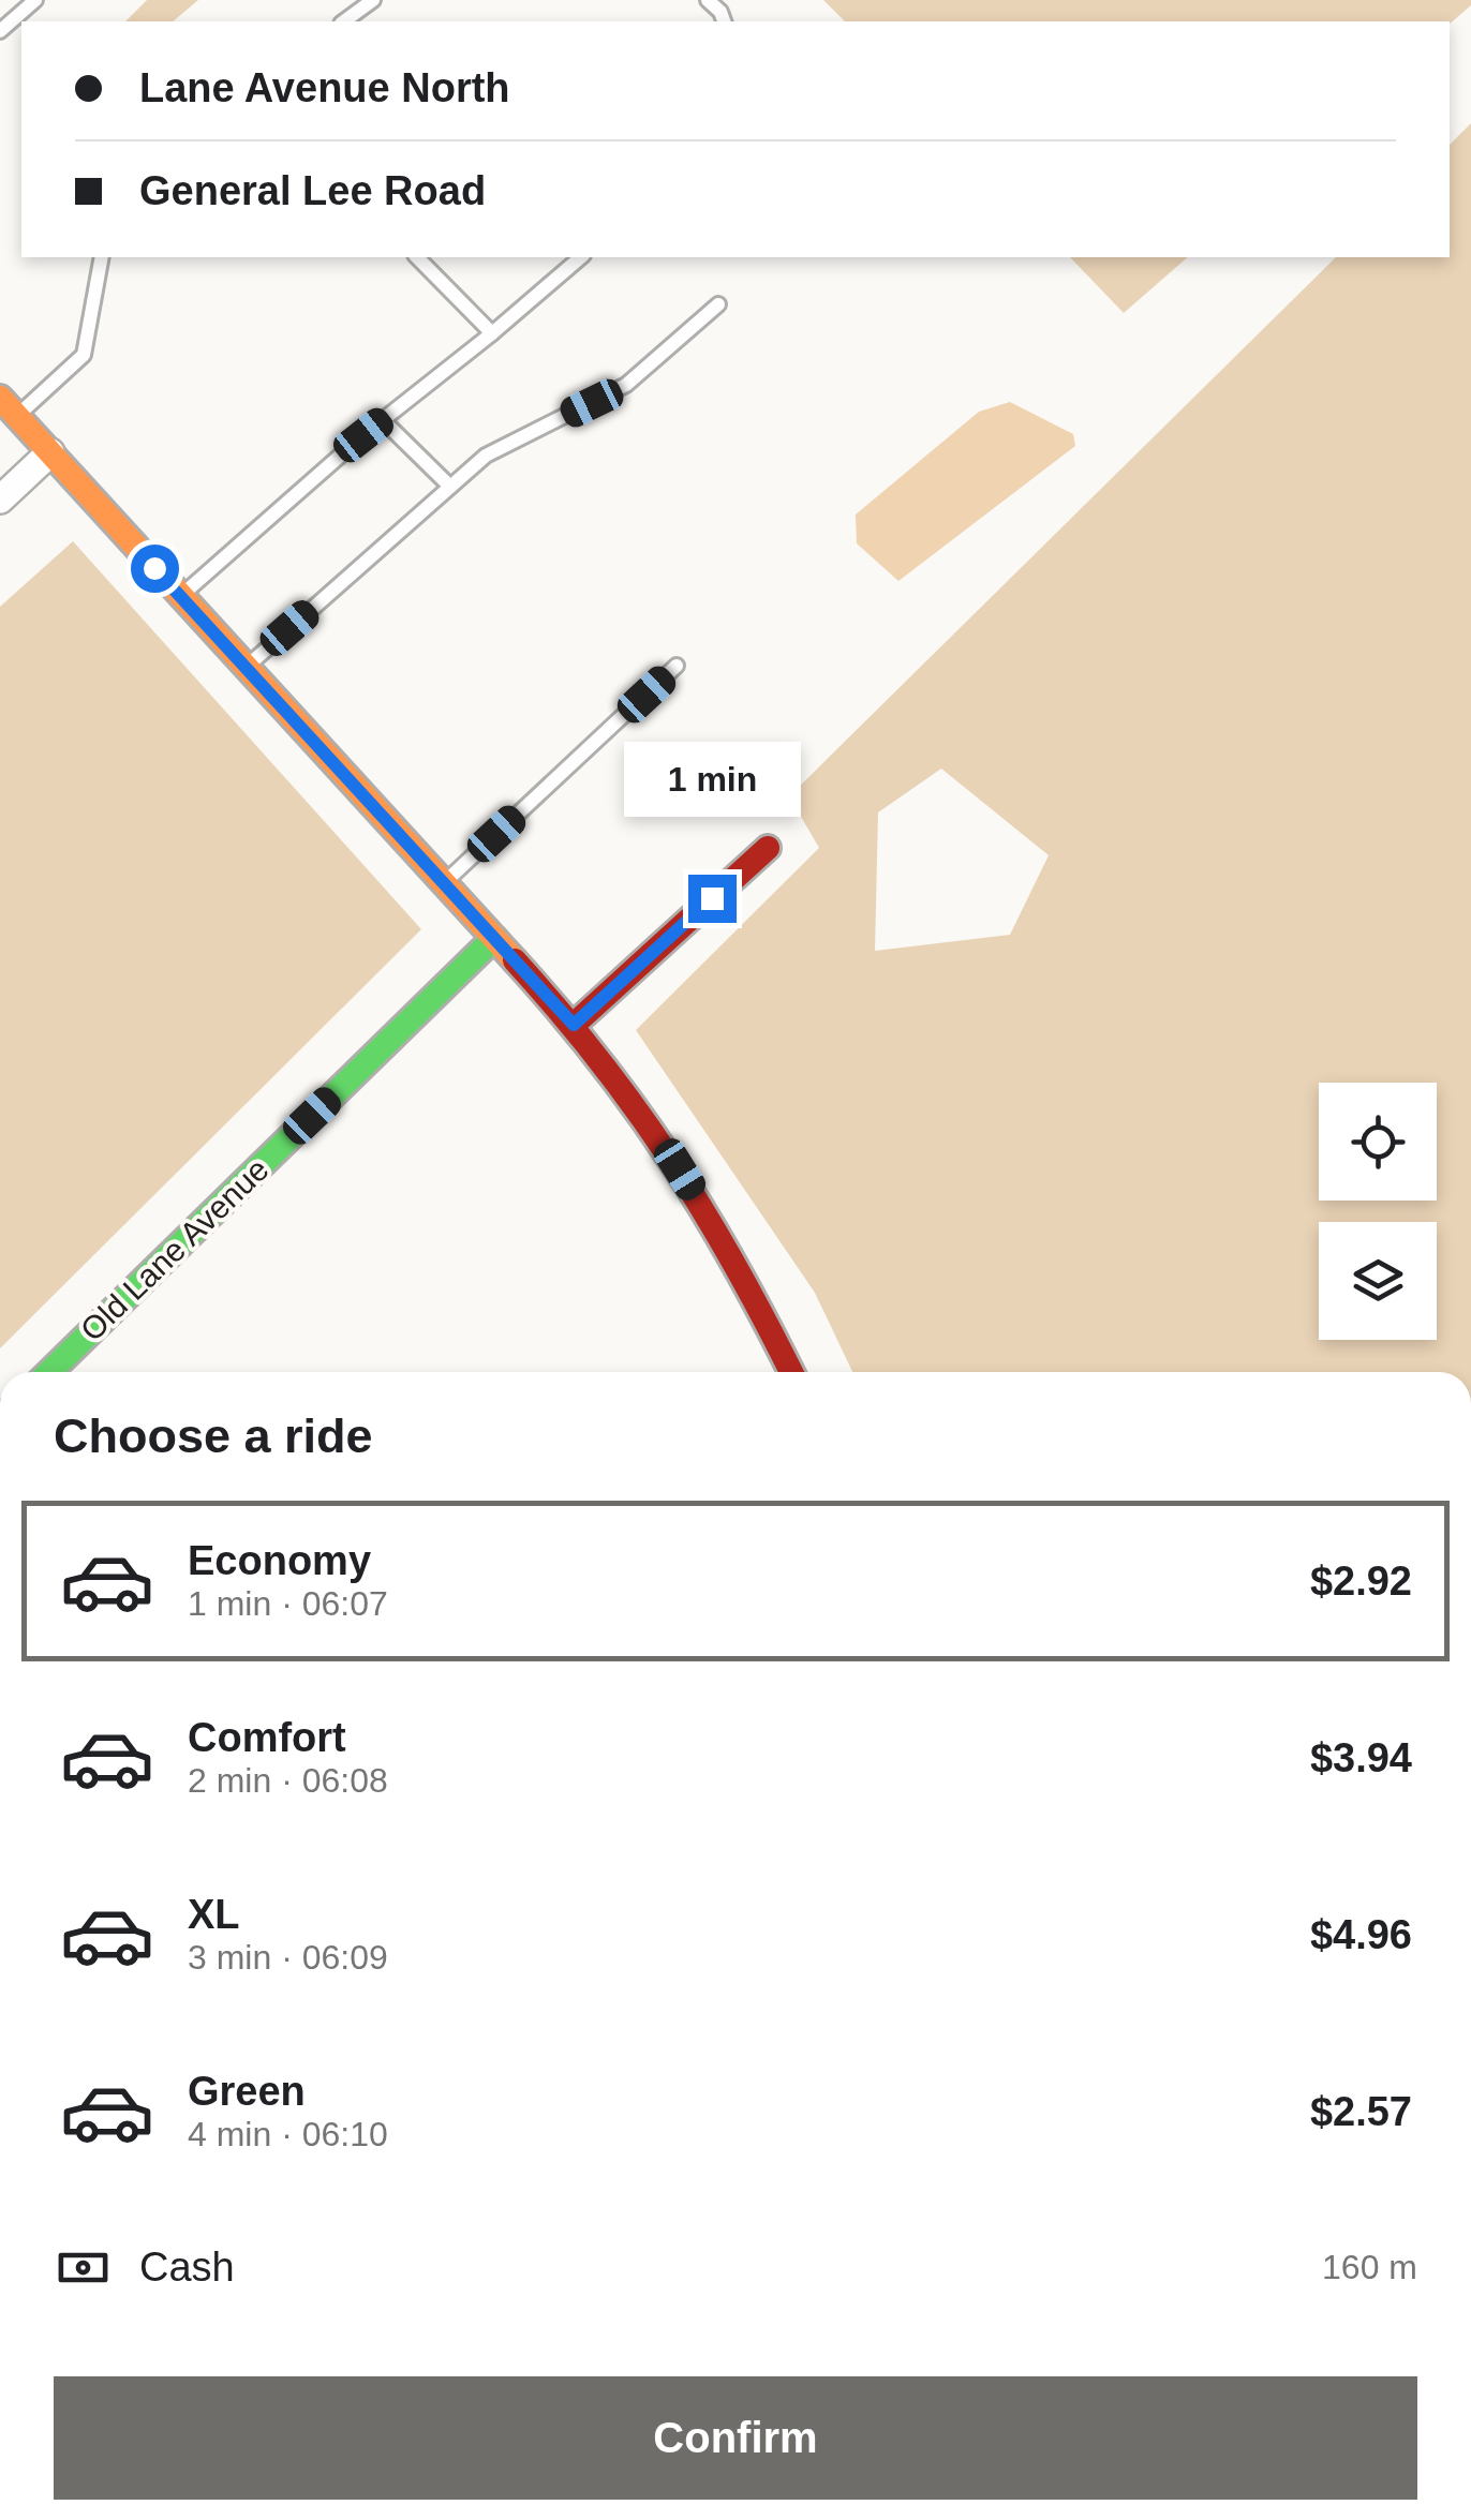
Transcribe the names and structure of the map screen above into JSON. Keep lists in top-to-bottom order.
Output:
{
  "streets": {
    "main road": ["Old Lane Avenue"]
  },
  "page": {
    "banner": ["Lane Avenue North", "General Lee Road"],
    "bubble": "1 min",
    "heading": "Choose a ride",
    "list": [
      {
        "name": "Economy",
        "note": "1 min · 06:07",
        "value": "$2.92"
      },
      {
        "name": "Comfort",
        "note": "2 min · 06:08",
        "value": "$3.94"
      },
      {
        "name": "XL",
        "note": "3 min · 06:09",
        "value": "$4.96"
      },
      {
        "name": "Green",
        "note": "4 min · 06:10",
        "value": "$2.57"
      }
    ],
    "pay": ["Cash", "160 m"],
    "buttons": "Confirm"
  }
}
